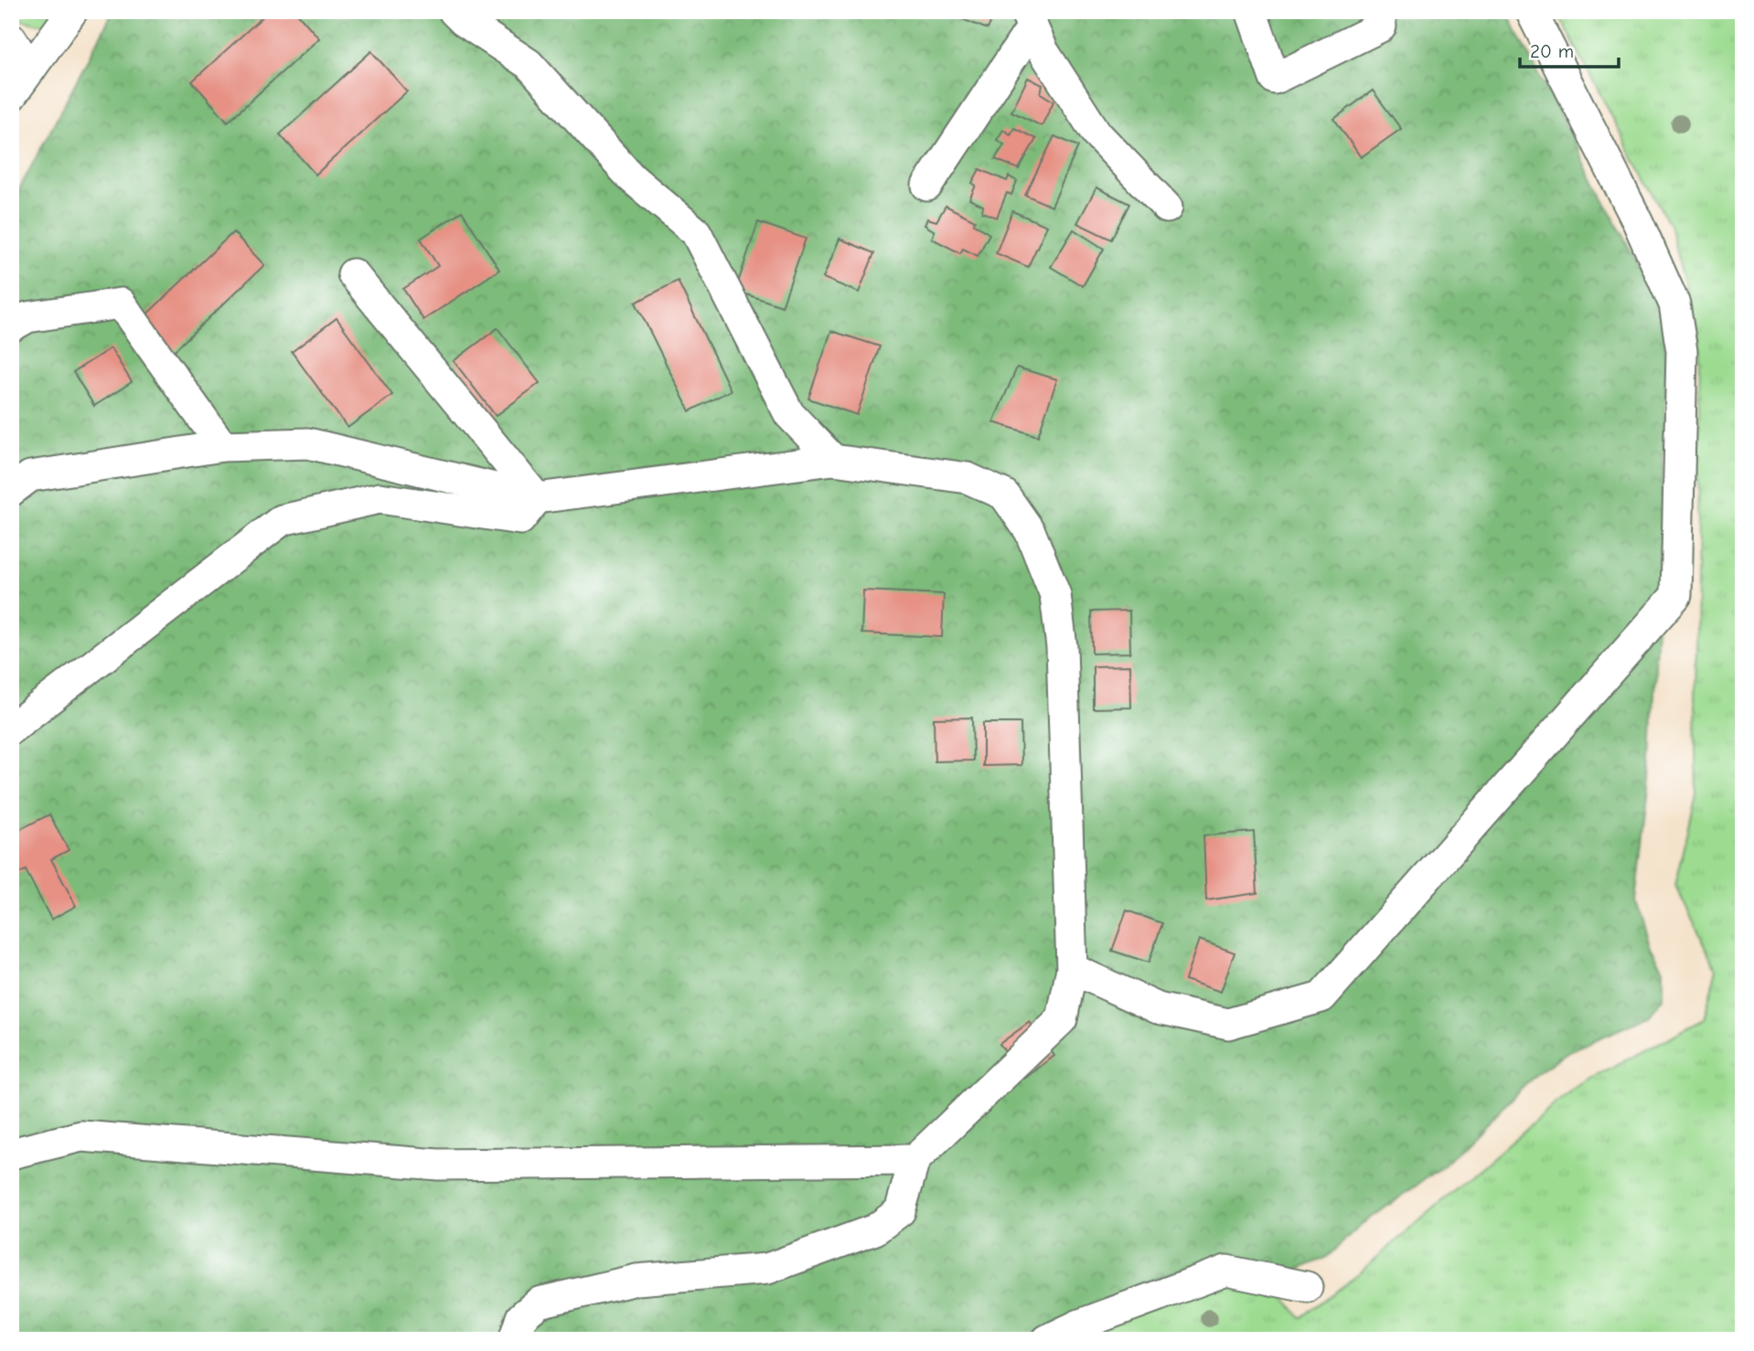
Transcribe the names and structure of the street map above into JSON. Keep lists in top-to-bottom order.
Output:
{
  "scale_bar": "20 m"
}
